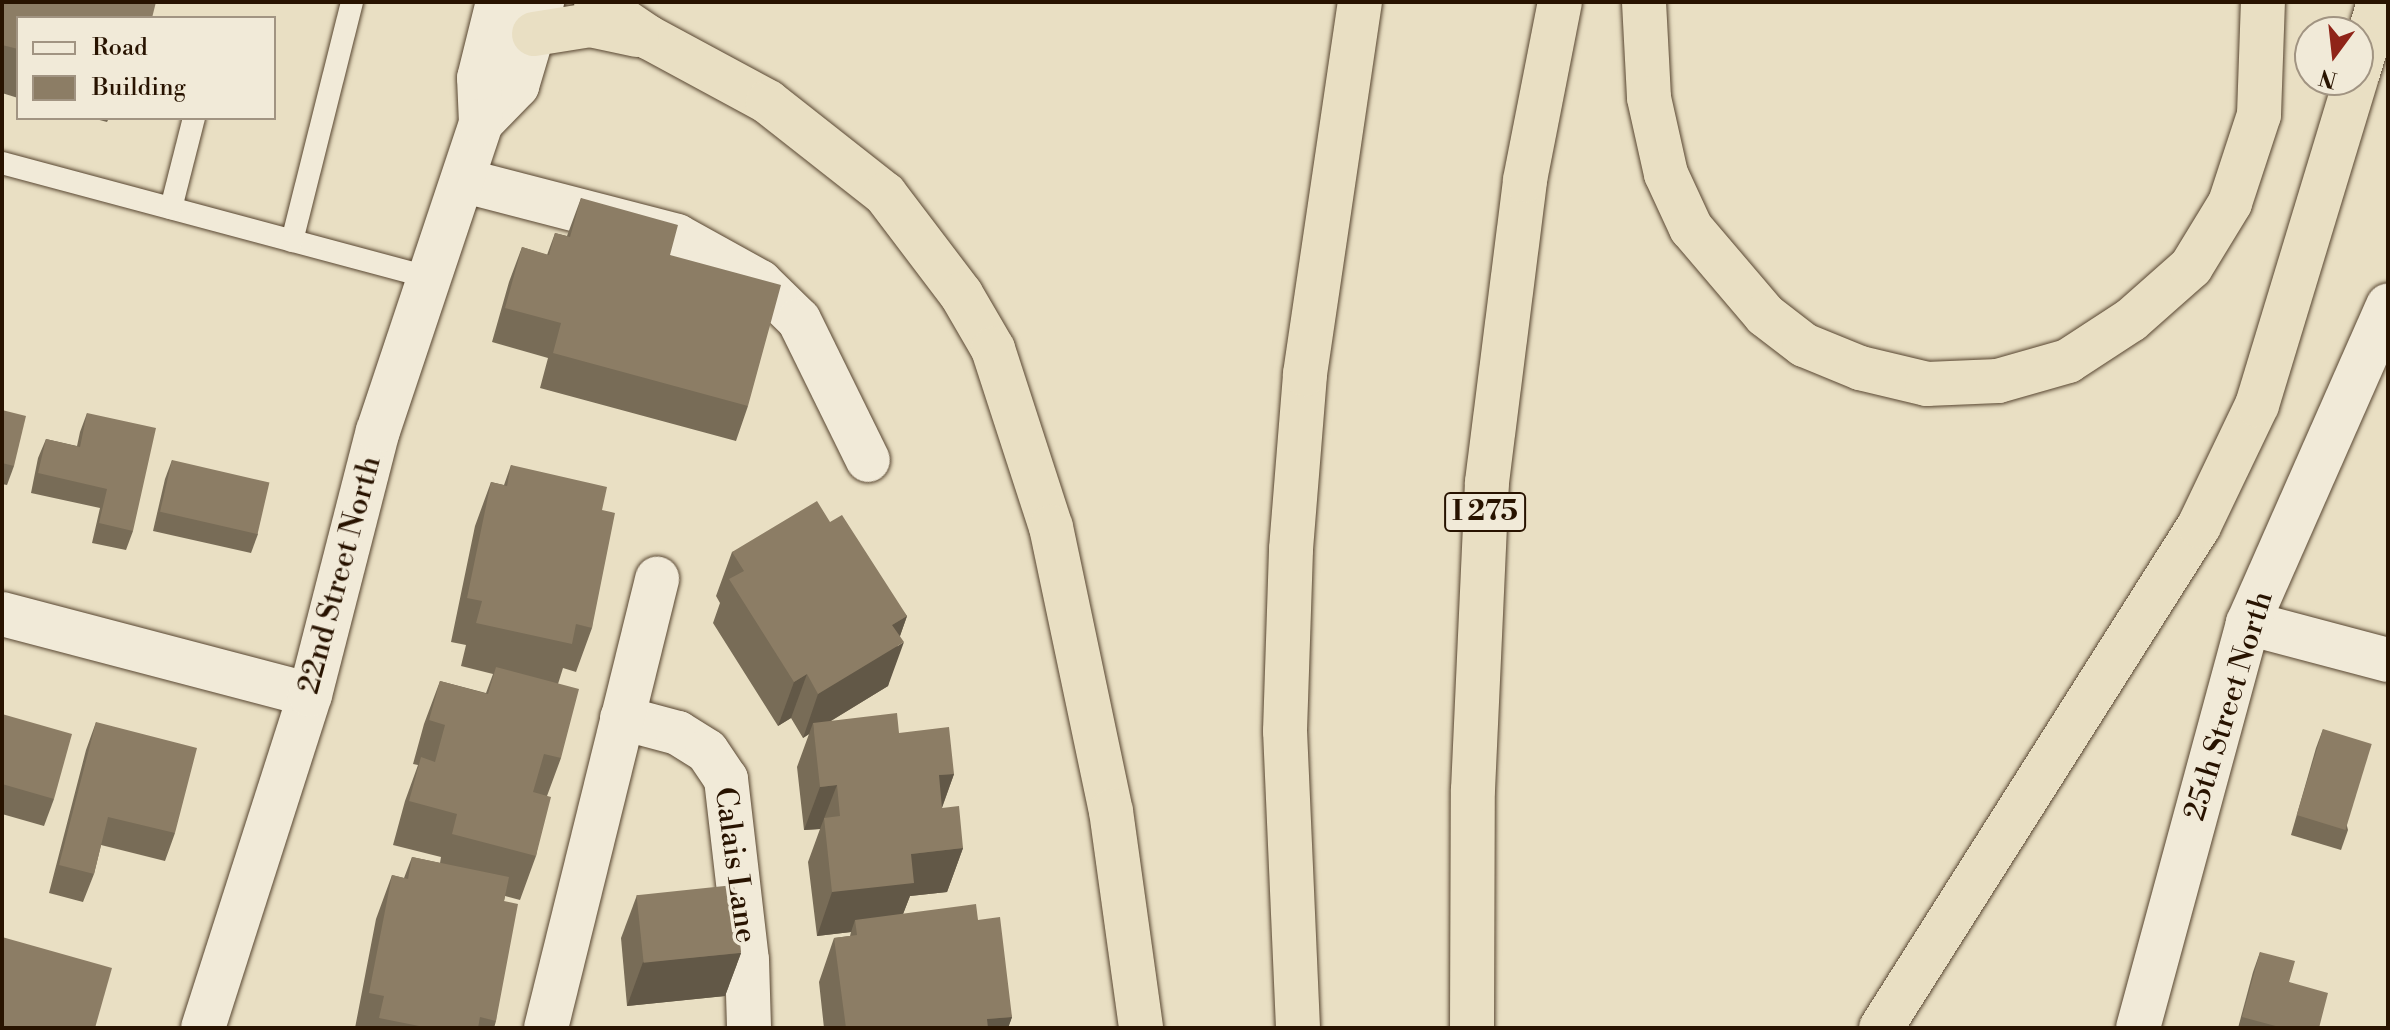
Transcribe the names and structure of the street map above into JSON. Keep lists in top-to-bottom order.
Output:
{
  "streets": {
    "highway": ["I 275"],
    "street": ["22nd Street North", "25th Street North", "Calais Lane"]
  },
  "legend": ["Road", "Building"],
  "north": "bottom"
}
